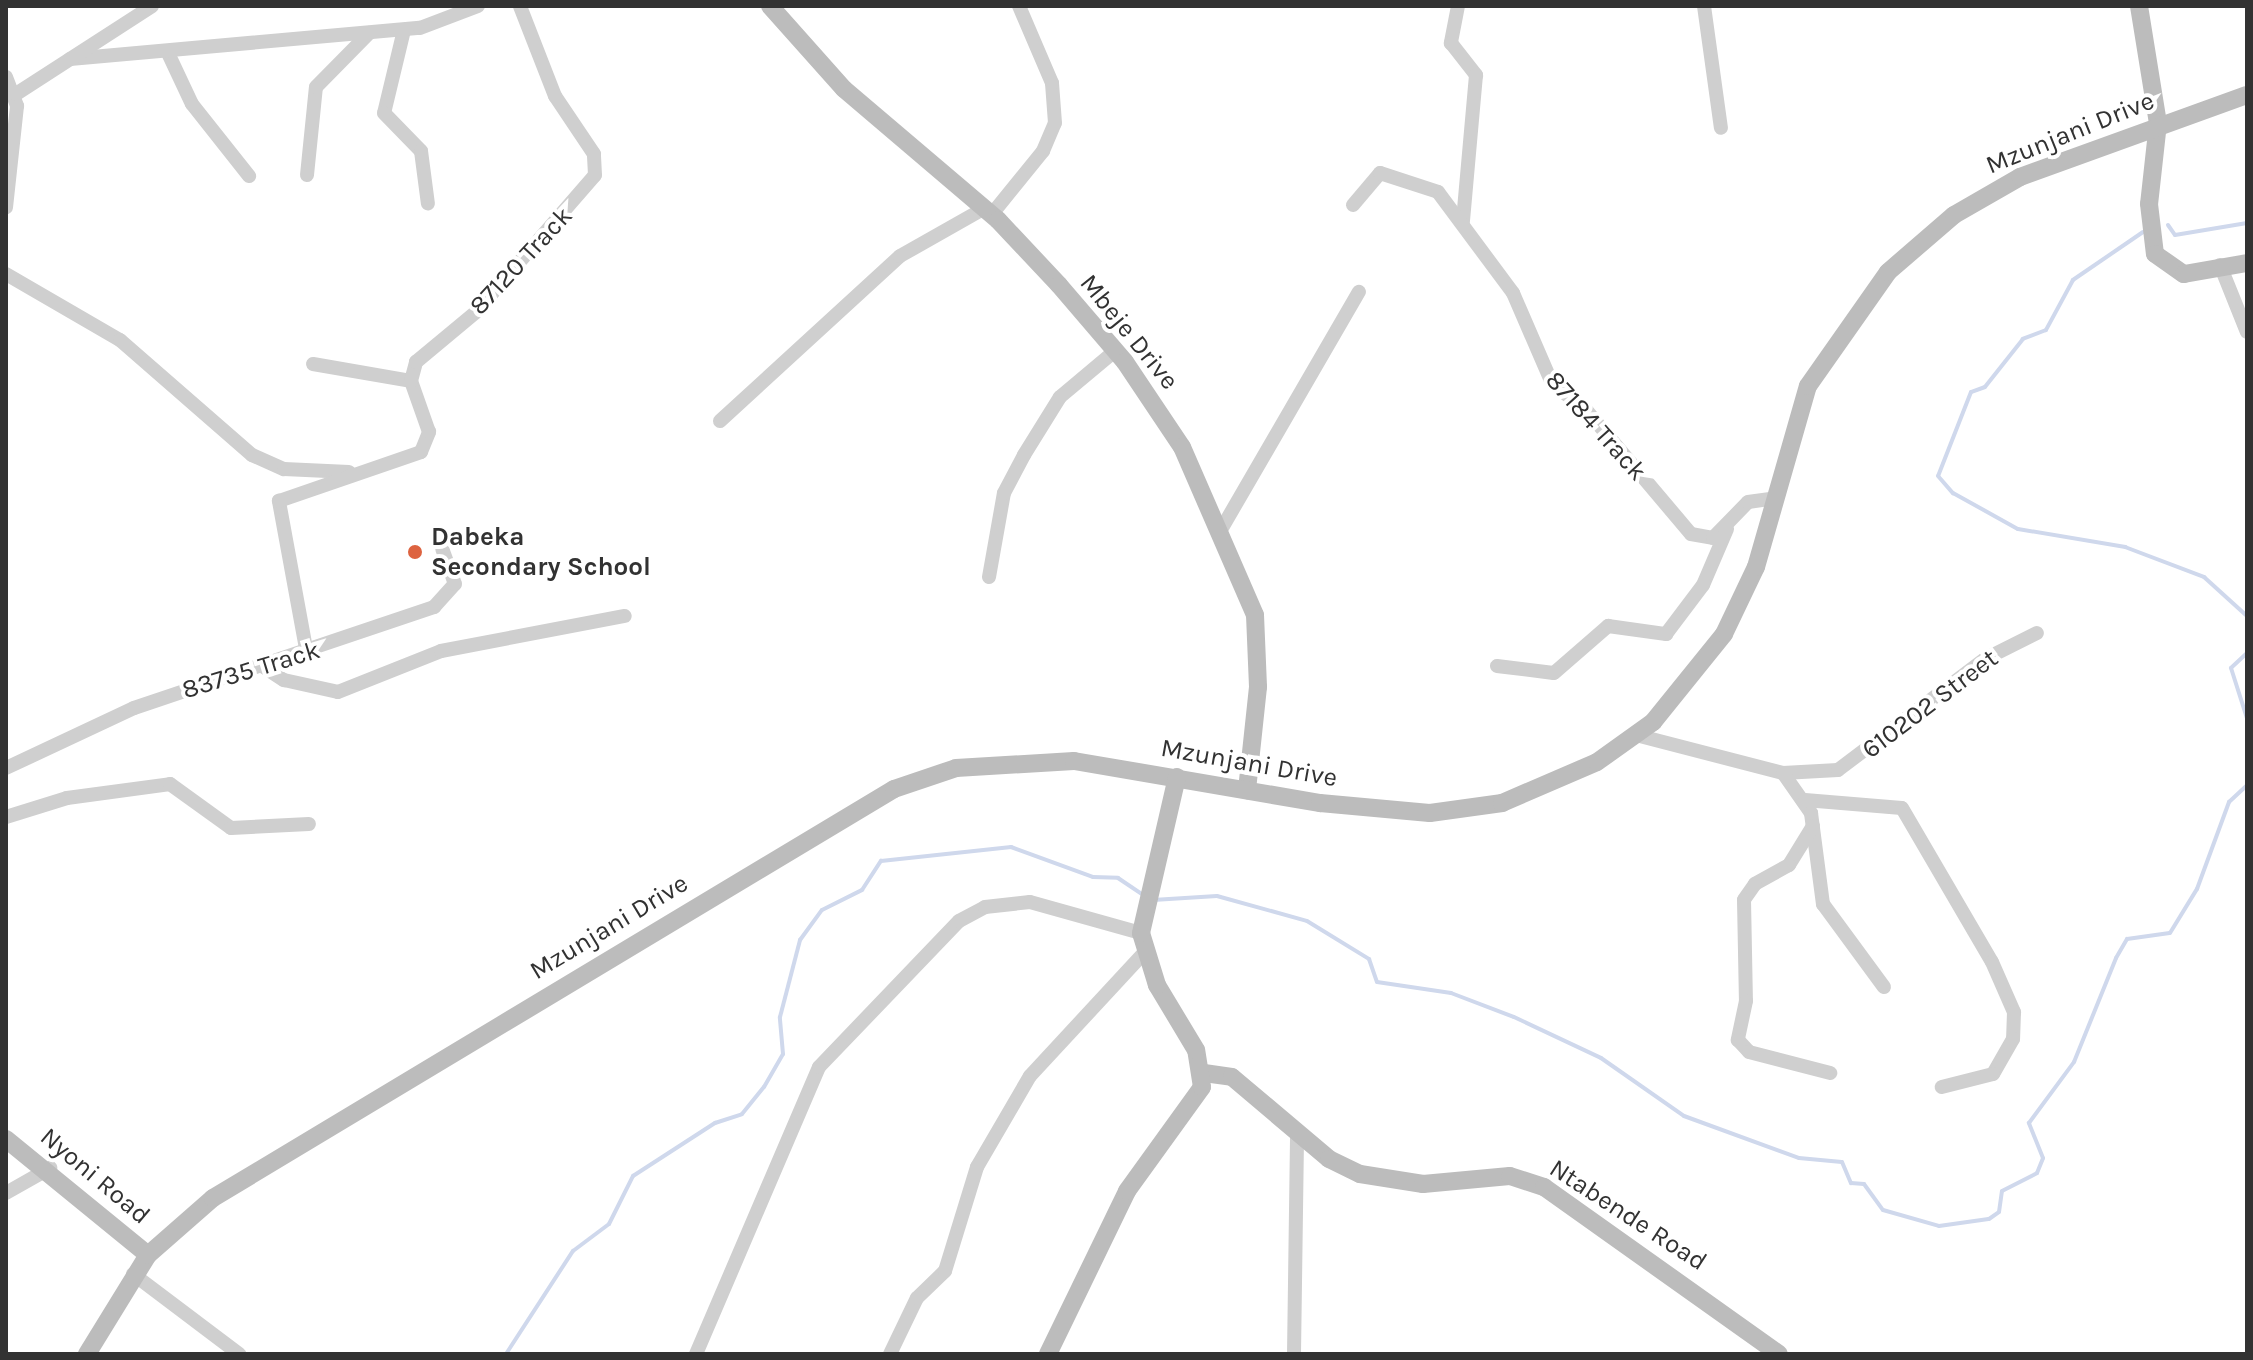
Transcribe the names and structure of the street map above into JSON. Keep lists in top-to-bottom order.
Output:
{
  "streets": {
    "street": [
      "Mzunjani Drive",
      "87120 Track",
      "Mbeje Drive",
      "87184 Track",
      "83735 Track",
      "610202 Street",
      "Nyoni Road",
      "Ntabende Road"
    ]
  },
  "crossings": [
    ["Mzunjani Drive", "Mbeje Drive"],
    ["Mzunjani Drive", "610202 Street"],
    ["Mzunjani Drive", "Nyoni Road"]
  ],
  "places": ["Dabeka Secondary School"]
}
